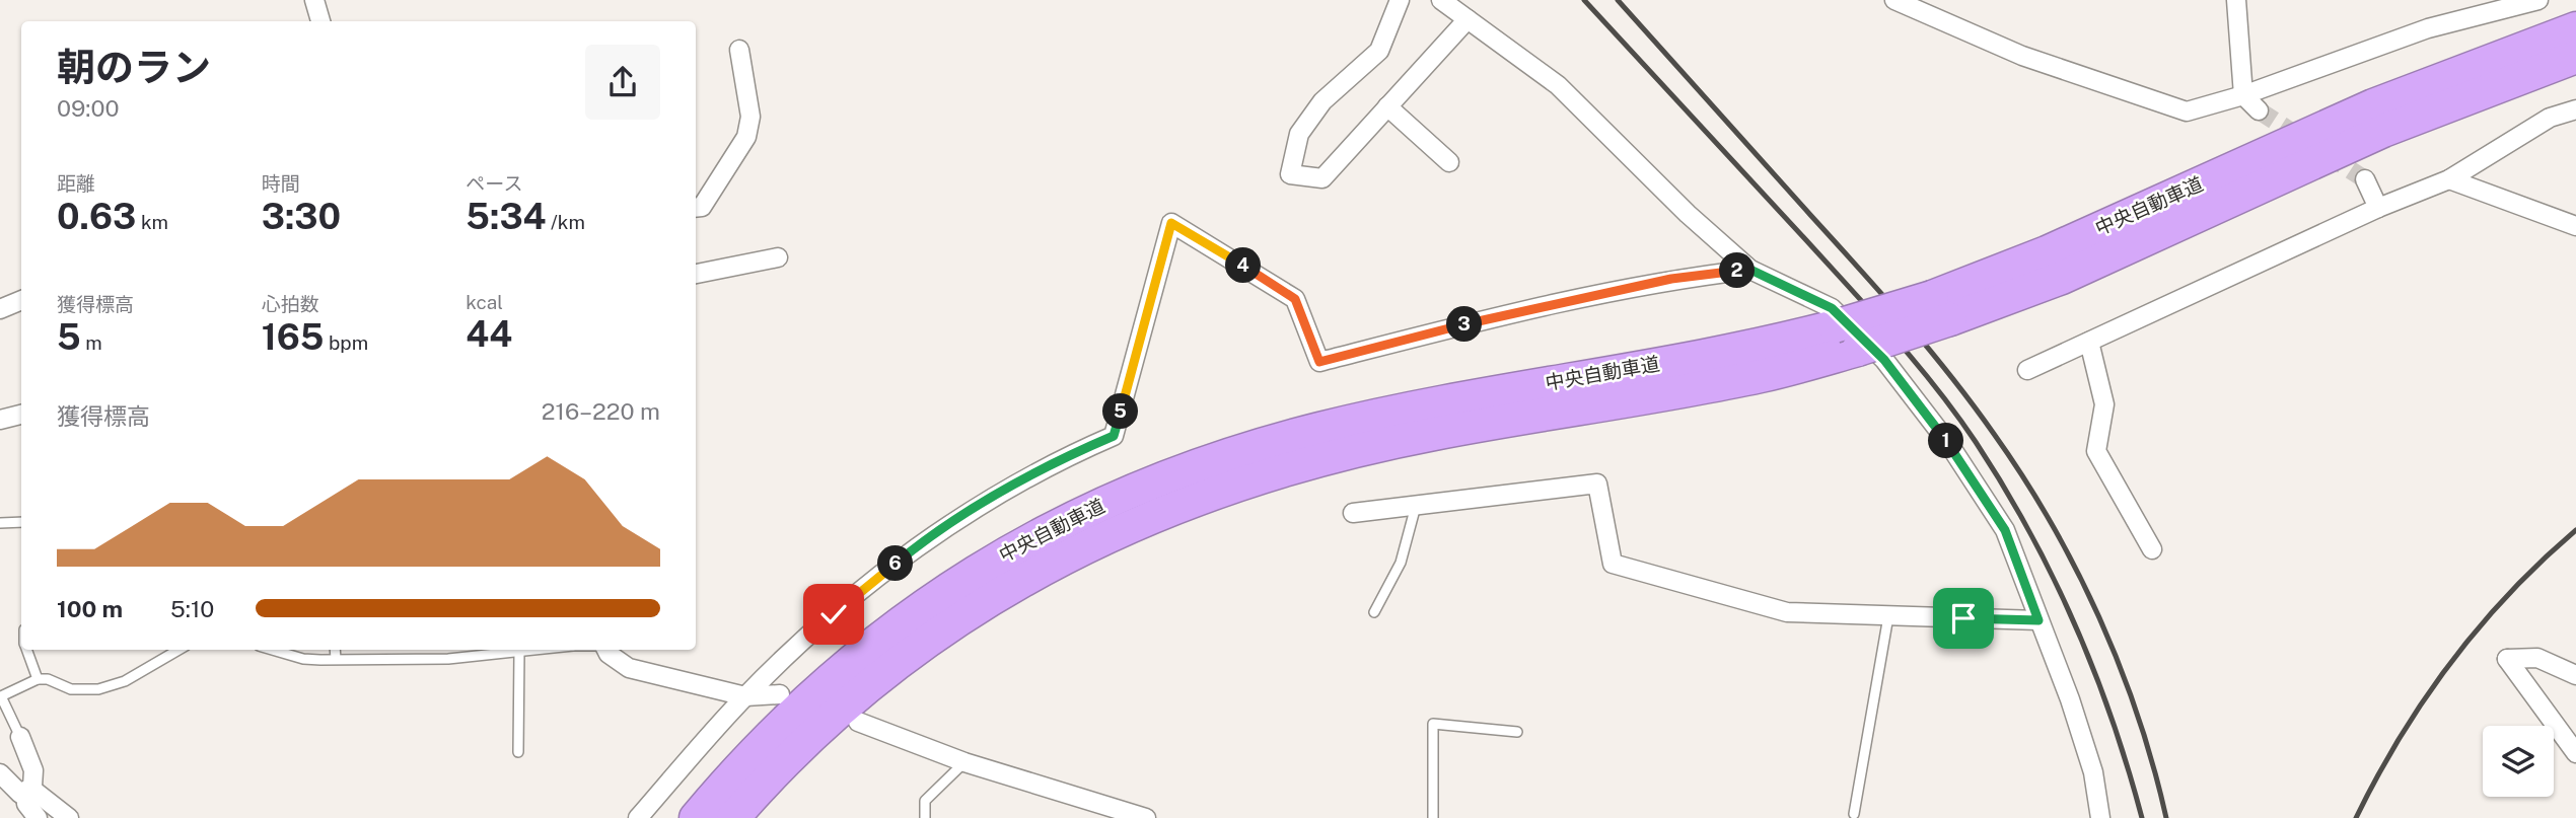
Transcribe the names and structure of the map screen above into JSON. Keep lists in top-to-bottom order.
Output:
{
  "streets": {
    "highway": ["中央自動車道"]
  },
  "page": {
    "heading": ["朝のラン", "09:00"],
    "stats": [
      ["距離", "0.63 km"],
      ["時間", "3:30"],
      ["ペース", "5:34 /km"],
      ["獲得標高", "5 m"],
      ["心拍数", "165 bpm"],
      ["kcal", "44"]
    ],
    "pins": [
      "4",
      "2",
      "3",
      "5",
      "1",
      "6"
    ],
    "chart": ["獲得標高", "216–220 m"],
    "list": [
      {
        "name": "100 m",
        "note": "5:10"
      }
    ]
  }
}
